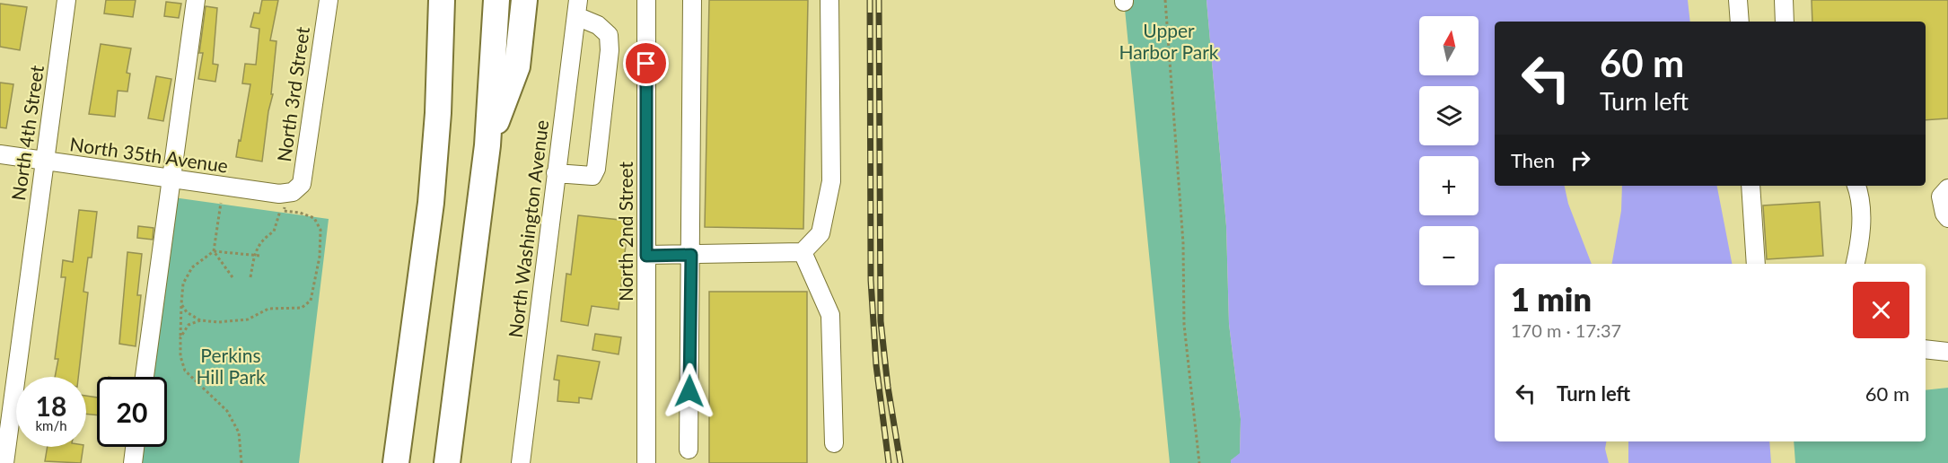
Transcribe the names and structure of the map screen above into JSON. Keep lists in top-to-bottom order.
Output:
{
  "streets": {
    "street": [
      "North 3rd Street",
      "North 4th Street",
      "North 35th Avenue",
      "North Washington Avenue",
      "North 2nd Street"
    ]
  },
  "crossings": [
    ["North 3rd Street", "North 35th Avenue"],
    ["North 4th Street", "North 35th Avenue"]
  ],
  "parks": ["Upper Harbor Park", "Perkins Hill Park"],
  "north": "top",
  "page": {
    "map_buttons": ["+", "−"],
    "turn": ["60 m", "Turn left"],
    "then": "Then",
    "heading": ["1 min", "170 m · 17:37"],
    "list": [
      {
        "name": "Turn left",
        "value": "60 m"
      }
    ],
    "speed": "18 km/h",
    "limit": "20"
  }
}
